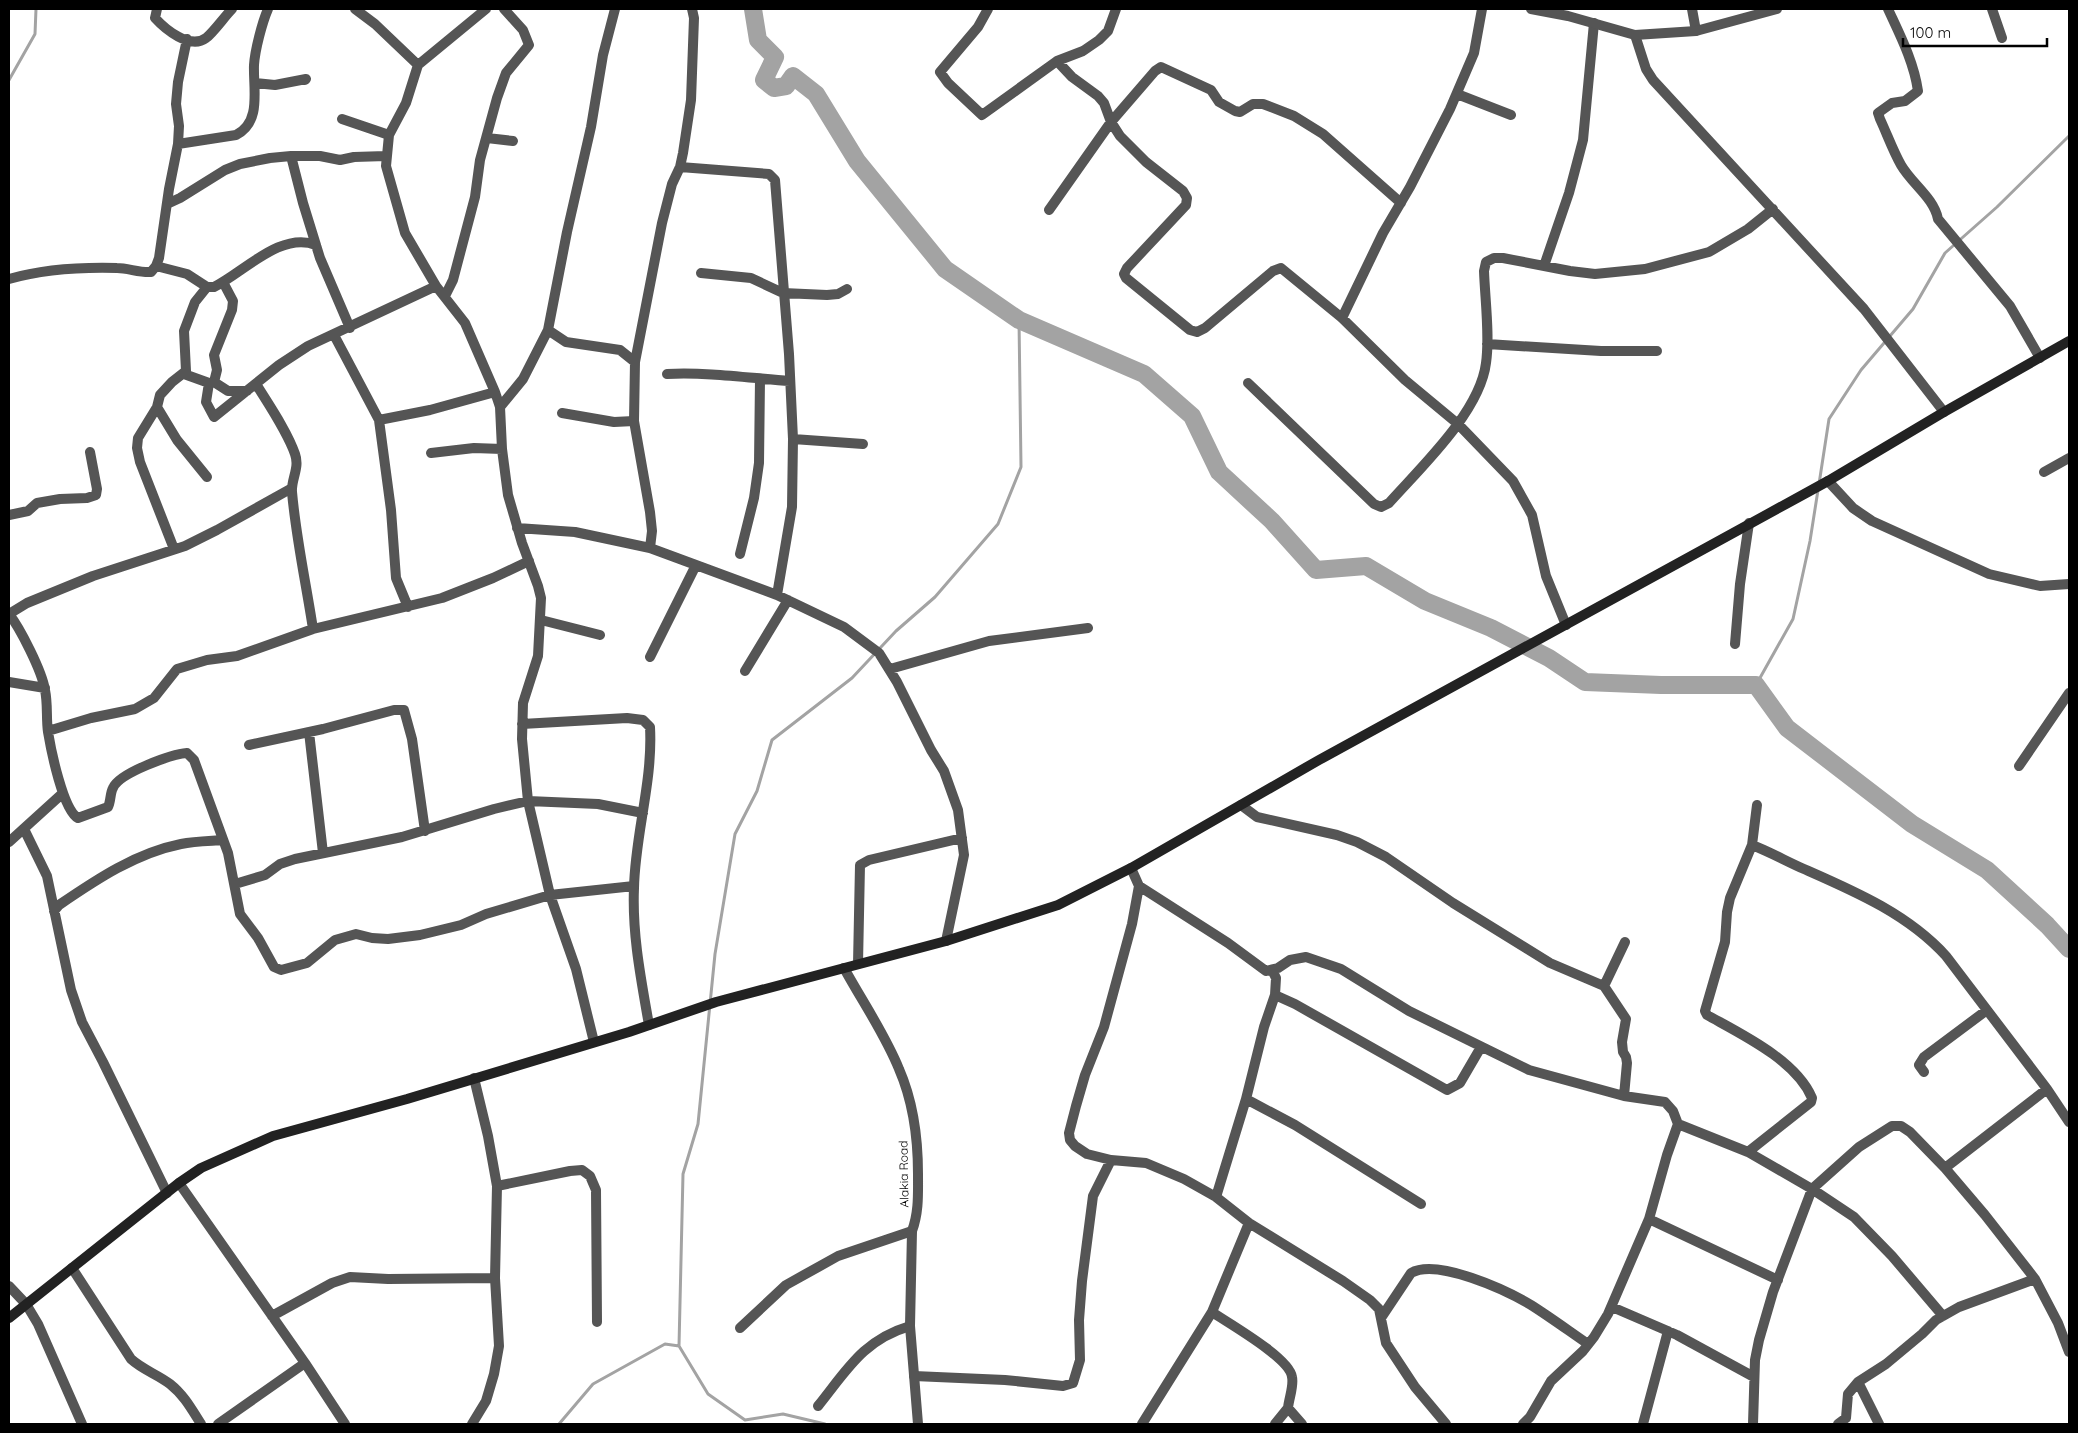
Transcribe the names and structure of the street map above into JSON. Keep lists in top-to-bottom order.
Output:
{
  "streets": {
    "street": ["Alakia Road"]
  },
  "scale_bar": "100 m"
}
